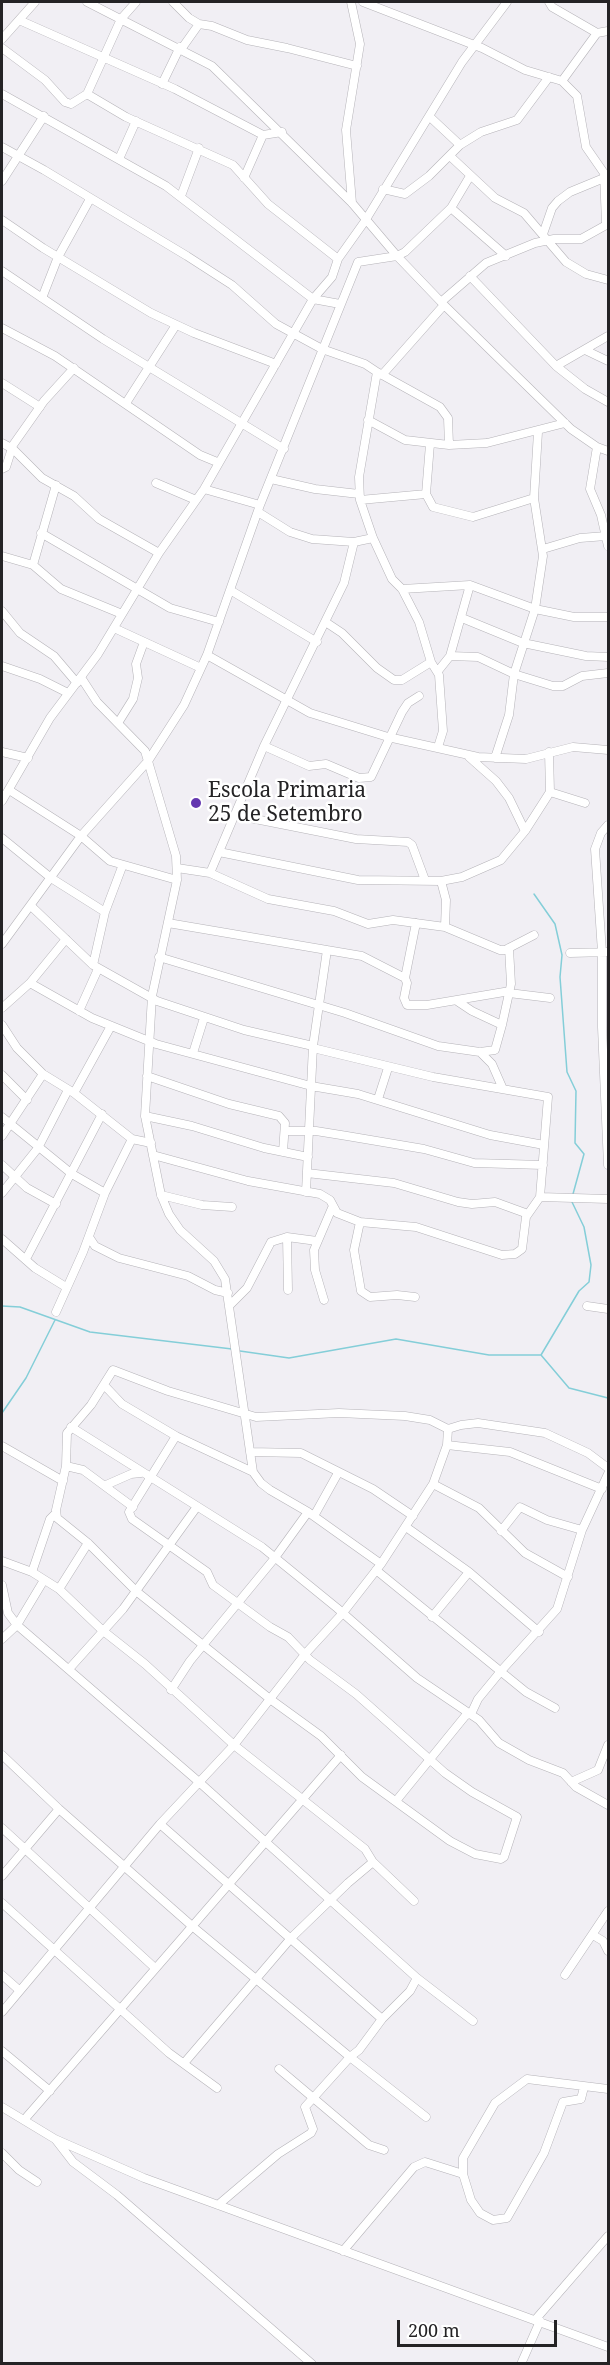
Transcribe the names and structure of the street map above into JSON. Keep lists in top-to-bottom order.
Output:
{
  "places": ["Escola Primaria 25 de Setembro"],
  "scale_bar": "200 m"
}
